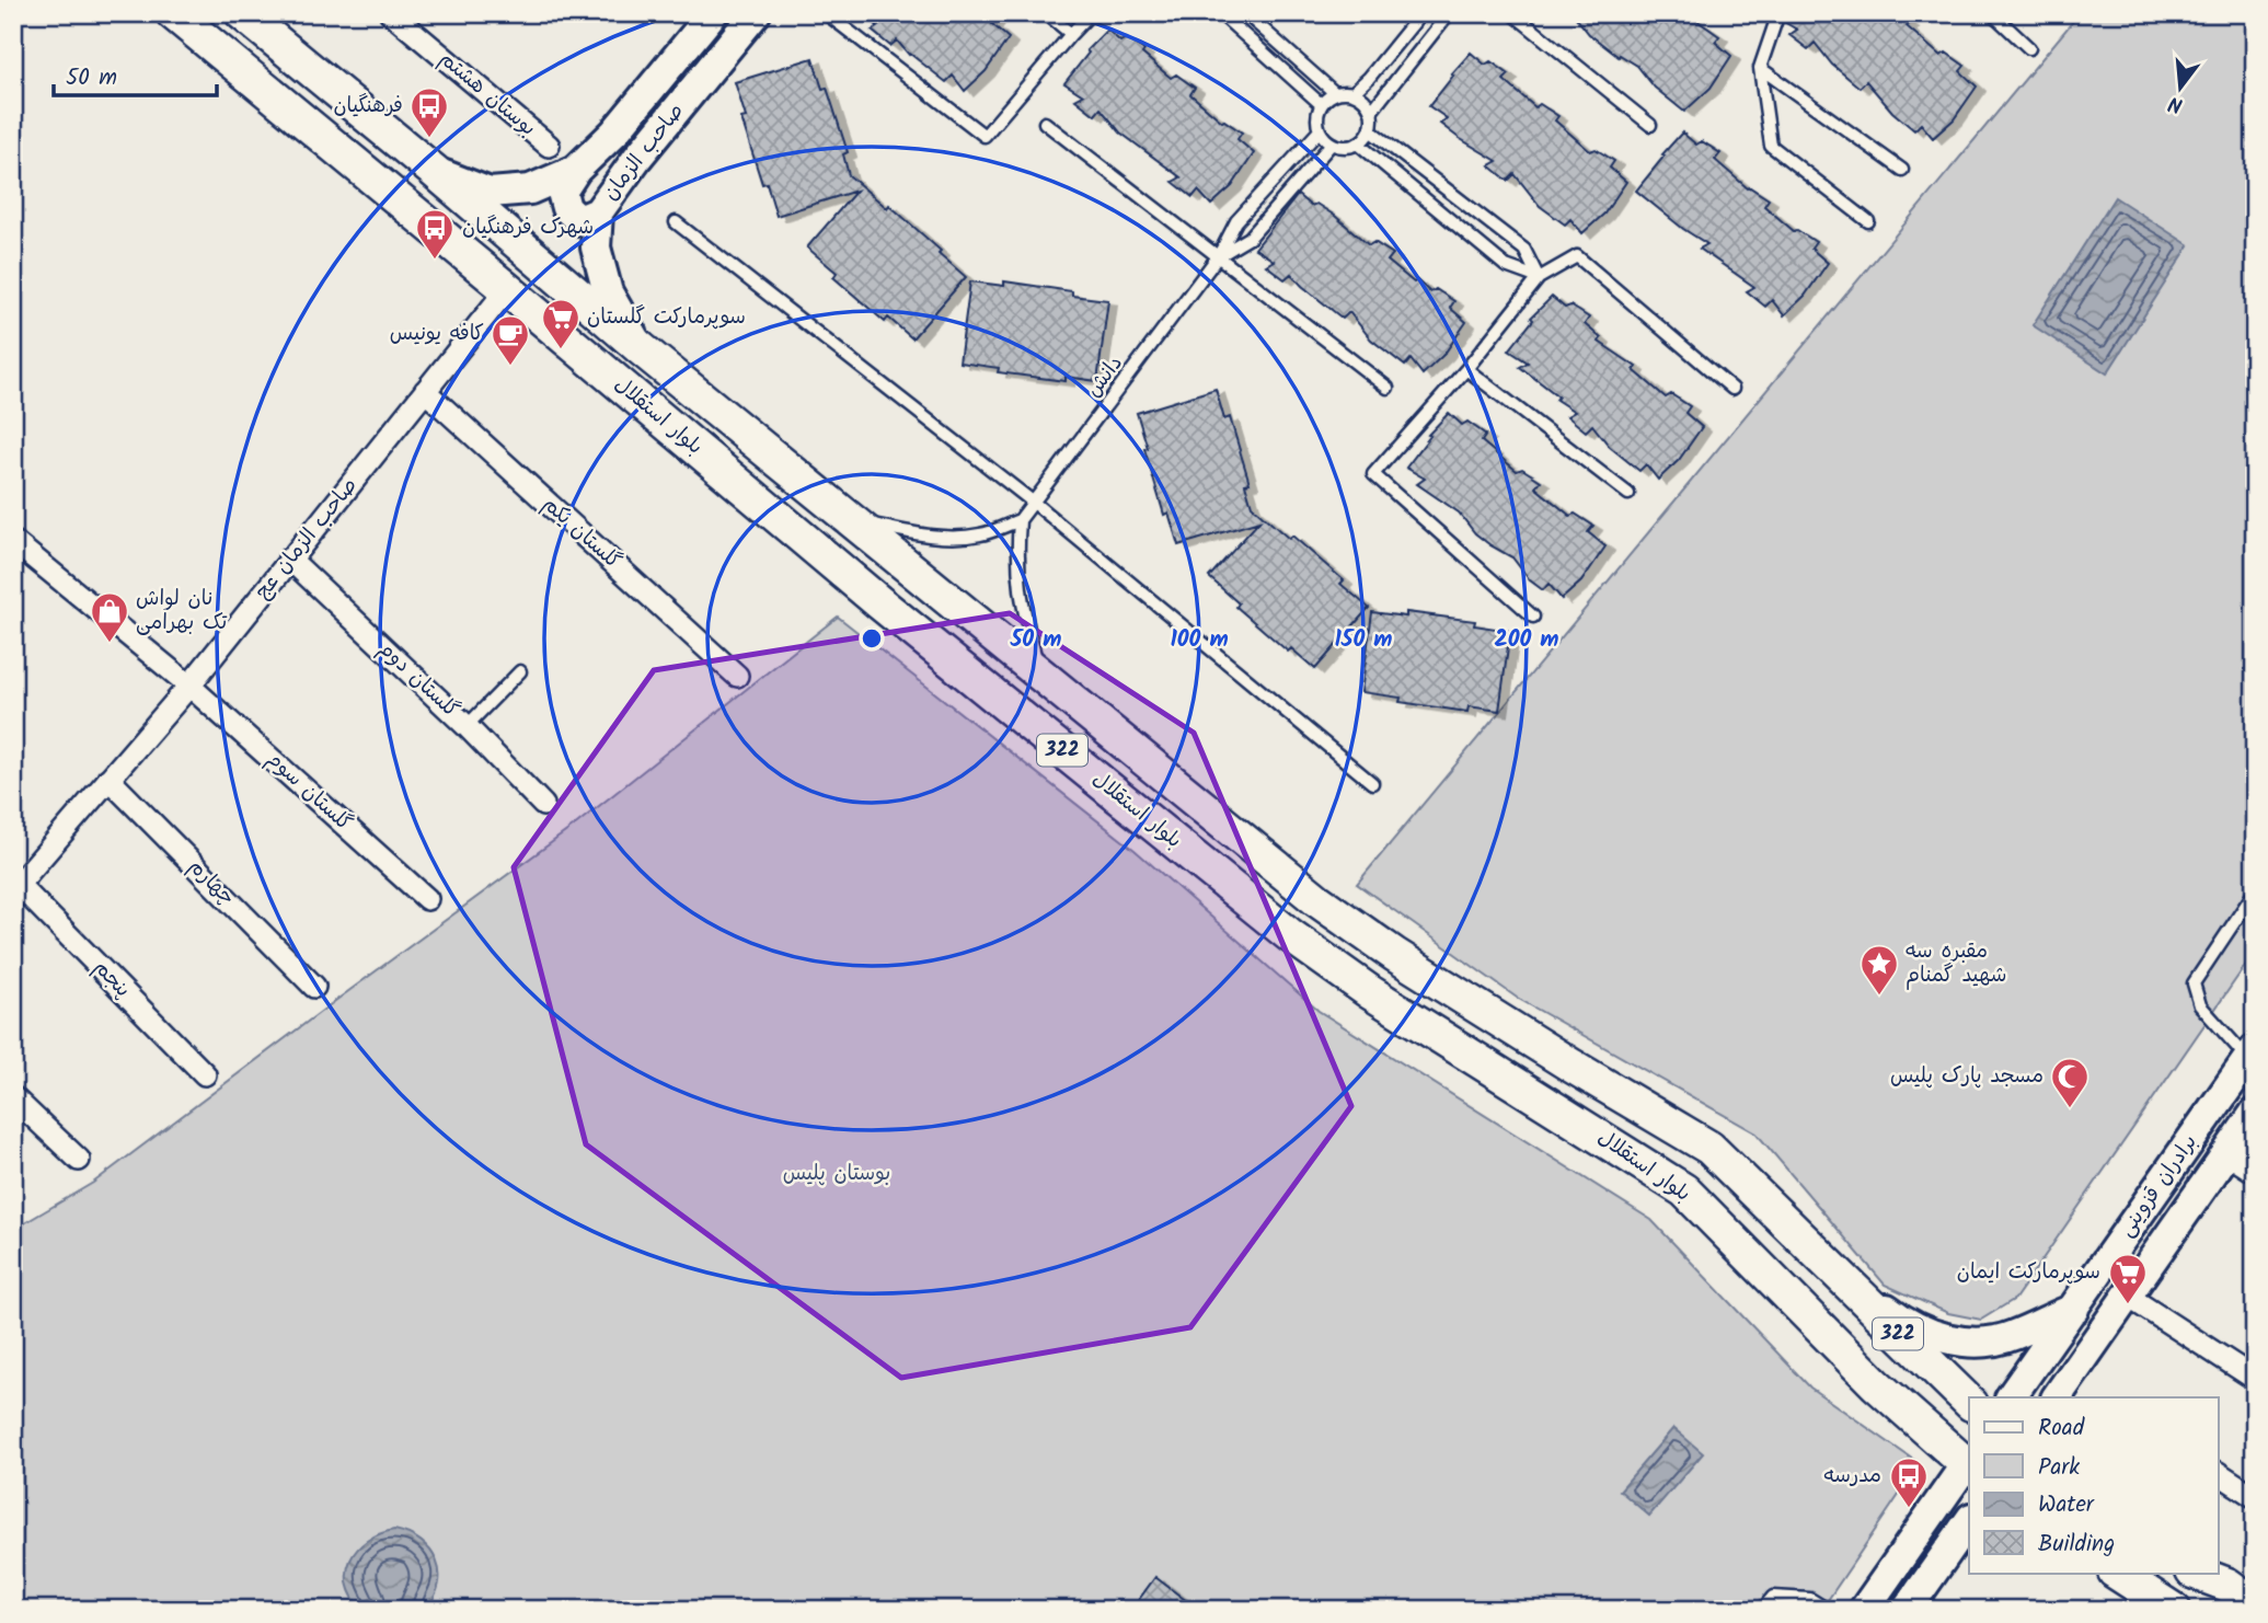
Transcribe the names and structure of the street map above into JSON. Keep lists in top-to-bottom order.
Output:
{
  "streets": {
    "main road": [
      "صاحب الزمان",
      "بلوار استقلال",
      "322",
      "برادران قزوینی"
    ],
    "street": [
      "بوستان هشتم",
      "گلستان یکم",
      "صاحب الزمان عج",
      "گلستان دوم",
      "گلستان سوم",
      "چهارم",
      "پنجم"
    ],
    "lane": ["دانش"]
  },
  "crossings": [
    ["صاحب الزمان", "بلوار استقلال"],
    ["بلوار استقلال", "صاحب الزمان عج"],
    ["گلستان یکم", "صاحب الزمان عج"],
    ["صاحب الزمان عج", "گلستان دوم"],
    ["صاحب الزمان عج", "گلستان سوم"],
    ["صاحب الزمان عج", "چهارم"],
    ["صاحب الزمان عج", "پنجم"]
  ],
  "parks": ["بوستان پلیس"],
  "places": {
    "bus stop": ["فرهنگیان", "شهرک فرهنگیان", "مدرسه"],
    "supermarket": ["سوپرمارکت گلستان", "سوپرمارکت ایمان"],
    "cafe": ["کافه یونیس"],
    "shop": ["نان‌ لواش‌ تک‌ بهرامی"],
    "place": ["مقبره سه شهید گمنام"],
    "mosque": ["مسجد پارک پلیس"]
  },
  "legend": [
    "Road",
    "Park",
    "Water",
    "Building"
  ],
  "scale_bar": "50 m",
  "north": "bottom",
  "rings": [
    "50 m",
    "100 m",
    "150 m",
    "200 m"
  ]
}
